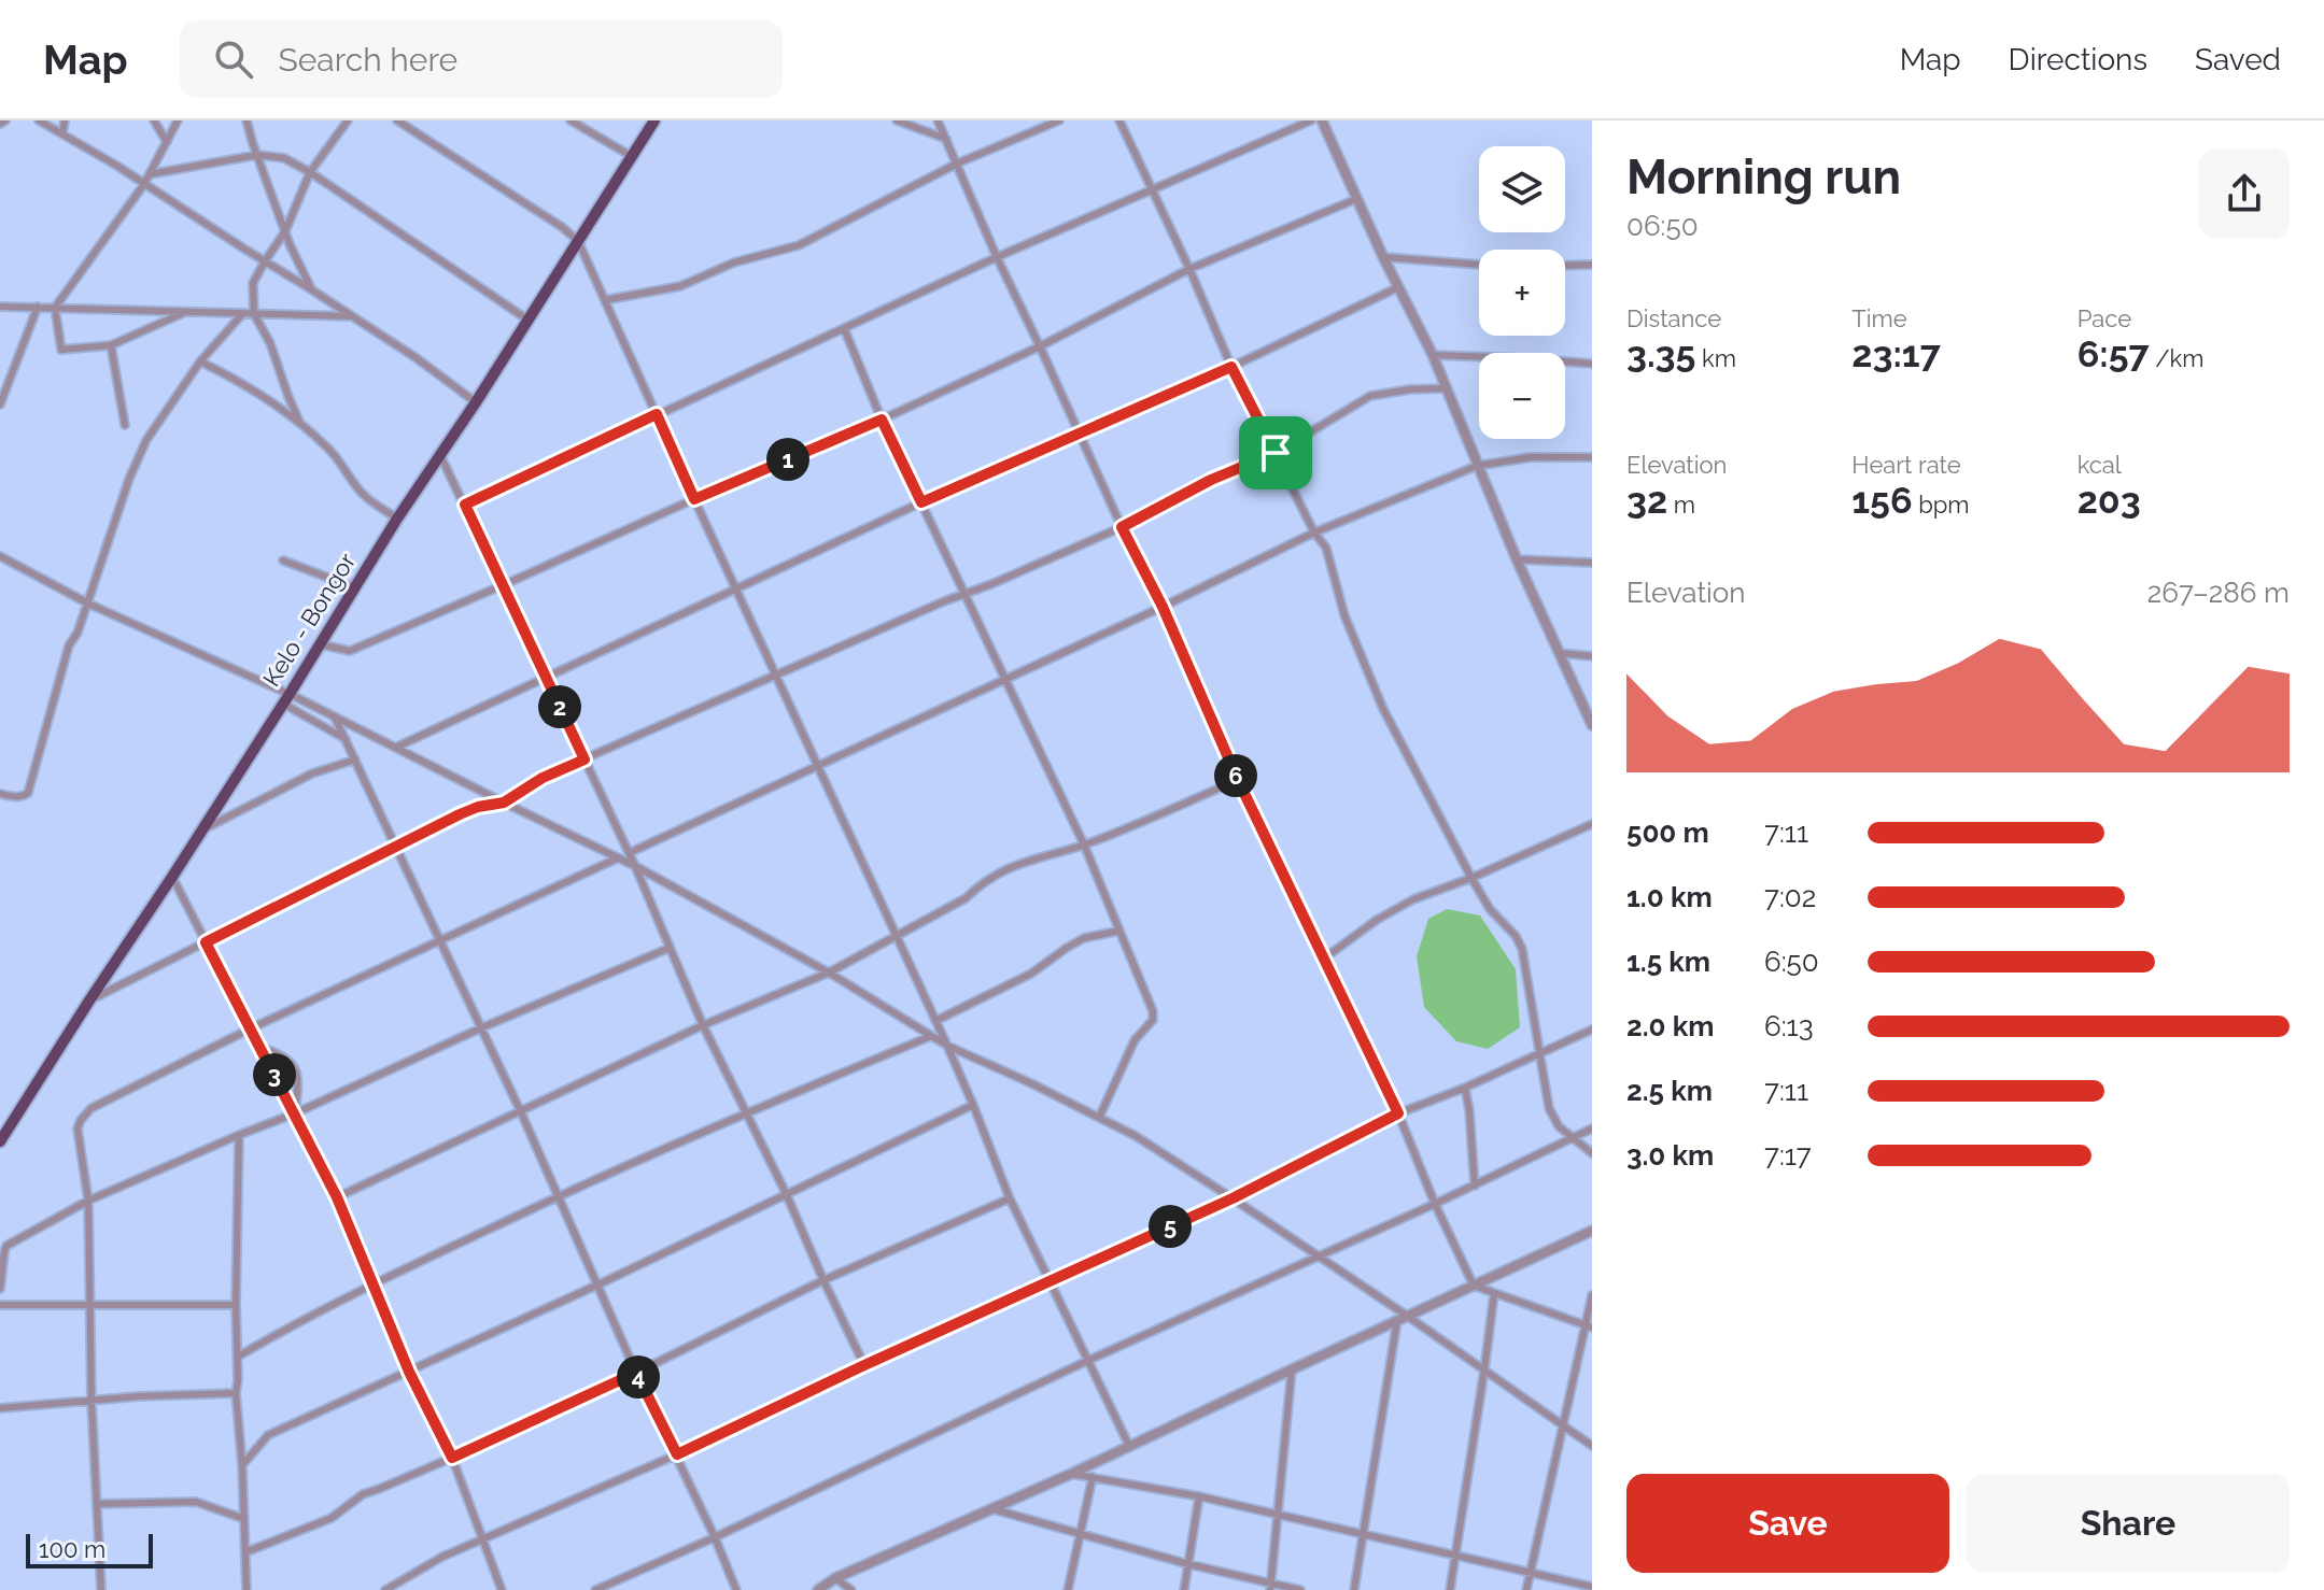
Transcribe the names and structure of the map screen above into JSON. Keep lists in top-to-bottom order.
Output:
{
  "streets": {
    "highway": ["Kelo - Bongor"]
  },
  "scale_bar": "100 m",
  "page": {
    "header": "Map",
    "search": "Search here",
    "nav": ["Map", "Directions", "Saved"],
    "heading": ["Morning run", "06:50"],
    "map_buttons": ["+", "−"],
    "stats": [
      ["Distance", "3.35 km"],
      ["Time", "23:17"],
      ["Pace", "6:57 /km"],
      ["Elevation", "32 m"],
      ["Heart rate", "156 bpm"],
      ["kcal", "203"]
    ],
    "pins": [
      "1",
      "2",
      "6",
      "3",
      "5",
      "4"
    ],
    "chart": ["Elevation", "267–286 m"],
    "list": [
      {
        "name": "500 m",
        "note": "7:11"
      },
      {
        "name": "1.0 km",
        "note": "7:02"
      },
      {
        "name": "1.5 km",
        "note": "6:50"
      },
      {
        "name": "2.0 km",
        "note": "6:13"
      },
      {
        "name": "2.5 km",
        "note": "7:11"
      },
      {
        "name": "3.0 km",
        "note": "7:17"
      }
    ],
    "buttons": ["Save", "Share"],
    "scale": "100 m"
  }
}
